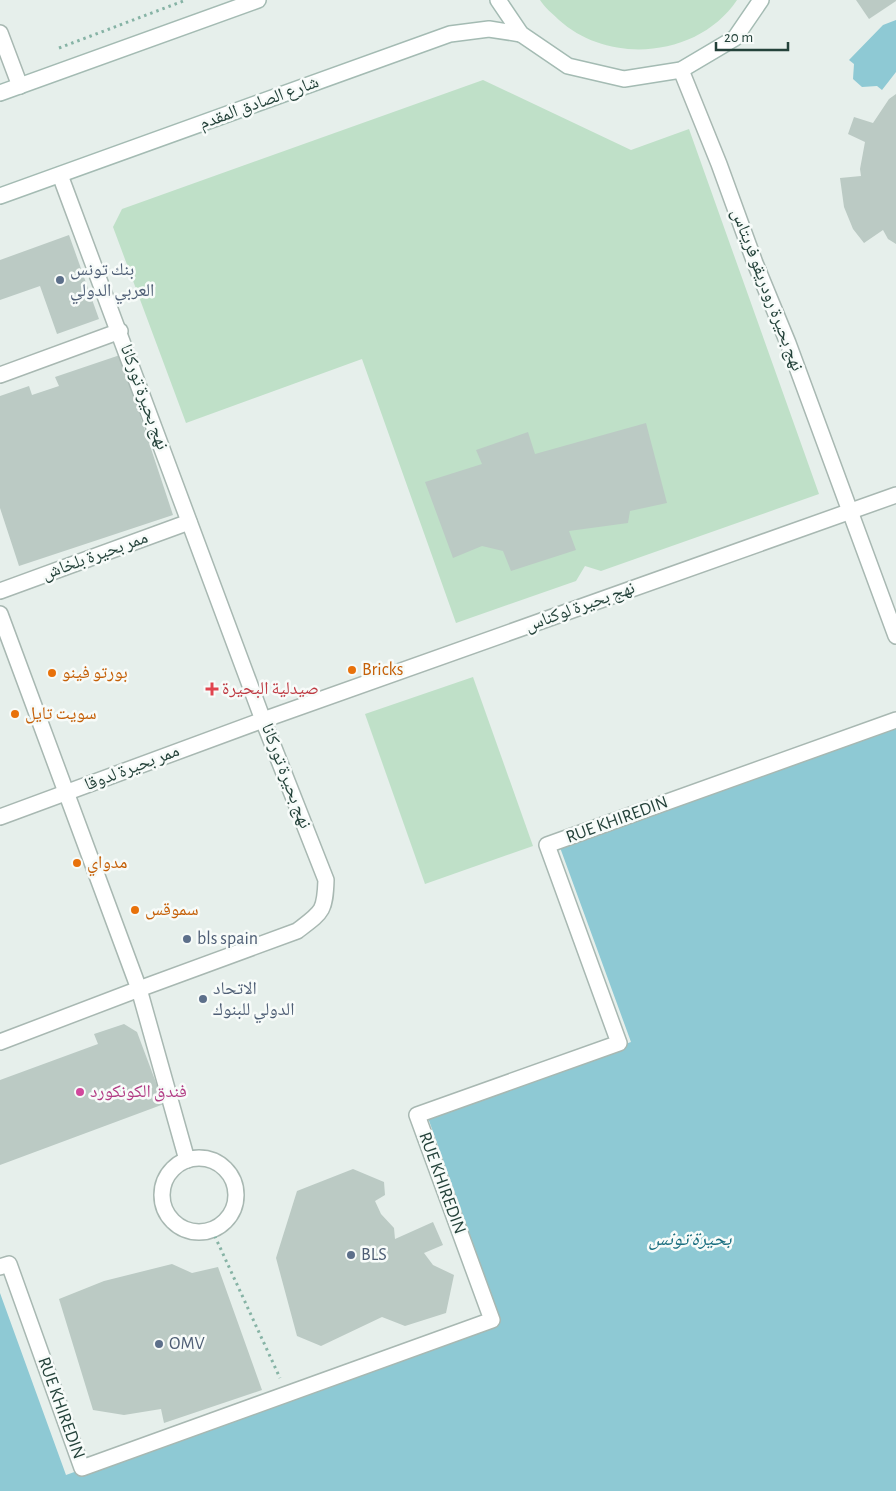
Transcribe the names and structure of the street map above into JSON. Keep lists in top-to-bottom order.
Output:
{
  "streets": {
    "street": [
      "شارع الصادق المقدم",
      "نهج بحيرة رودريقو فريتاس",
      "نهج بحيرة توركانا",
      "ممر بحيرة بلخاش",
      "نهج بحيرة لوكناس",
      "ممر بحيرة لدوقا",
      "RUE KHIREDIN"
    ]
  },
  "crossings": [
    ["شارع الصادق المقدم", "نهج بحيرة توركانا"],
    ["نهج بحيرة رودريقو فريتاس", "نهج بحيرة لوكناس"],
    ["نهج بحيرة توركانا", "ممر بحيرة بلخاش"],
    ["نهج بحيرة توركانا", "نهج بحيرة لوكناس"],
    ["نهج بحيرة توركانا", "ممر بحيرة لدوقا"],
    ["نهج بحيرة لوكناس", "ممر بحيرة لدوقا"]
  ],
  "water": ["بحيرة تونس"],
  "places": {
    "other": [
      "بنك تونس العربي الدولي",
      "Bricks",
      "بورتو فينو",
      "سويت تايل",
      "مدواي",
      "سموقس",
      "bls spain",
      "الاتحاد الدولي للبنوك",
      "فندق الكونكورد",
      "BLS",
      "OMV"
    ],
    "health": ["صيدلية البحيرة"]
  },
  "scale_bar": "20 m"
}
